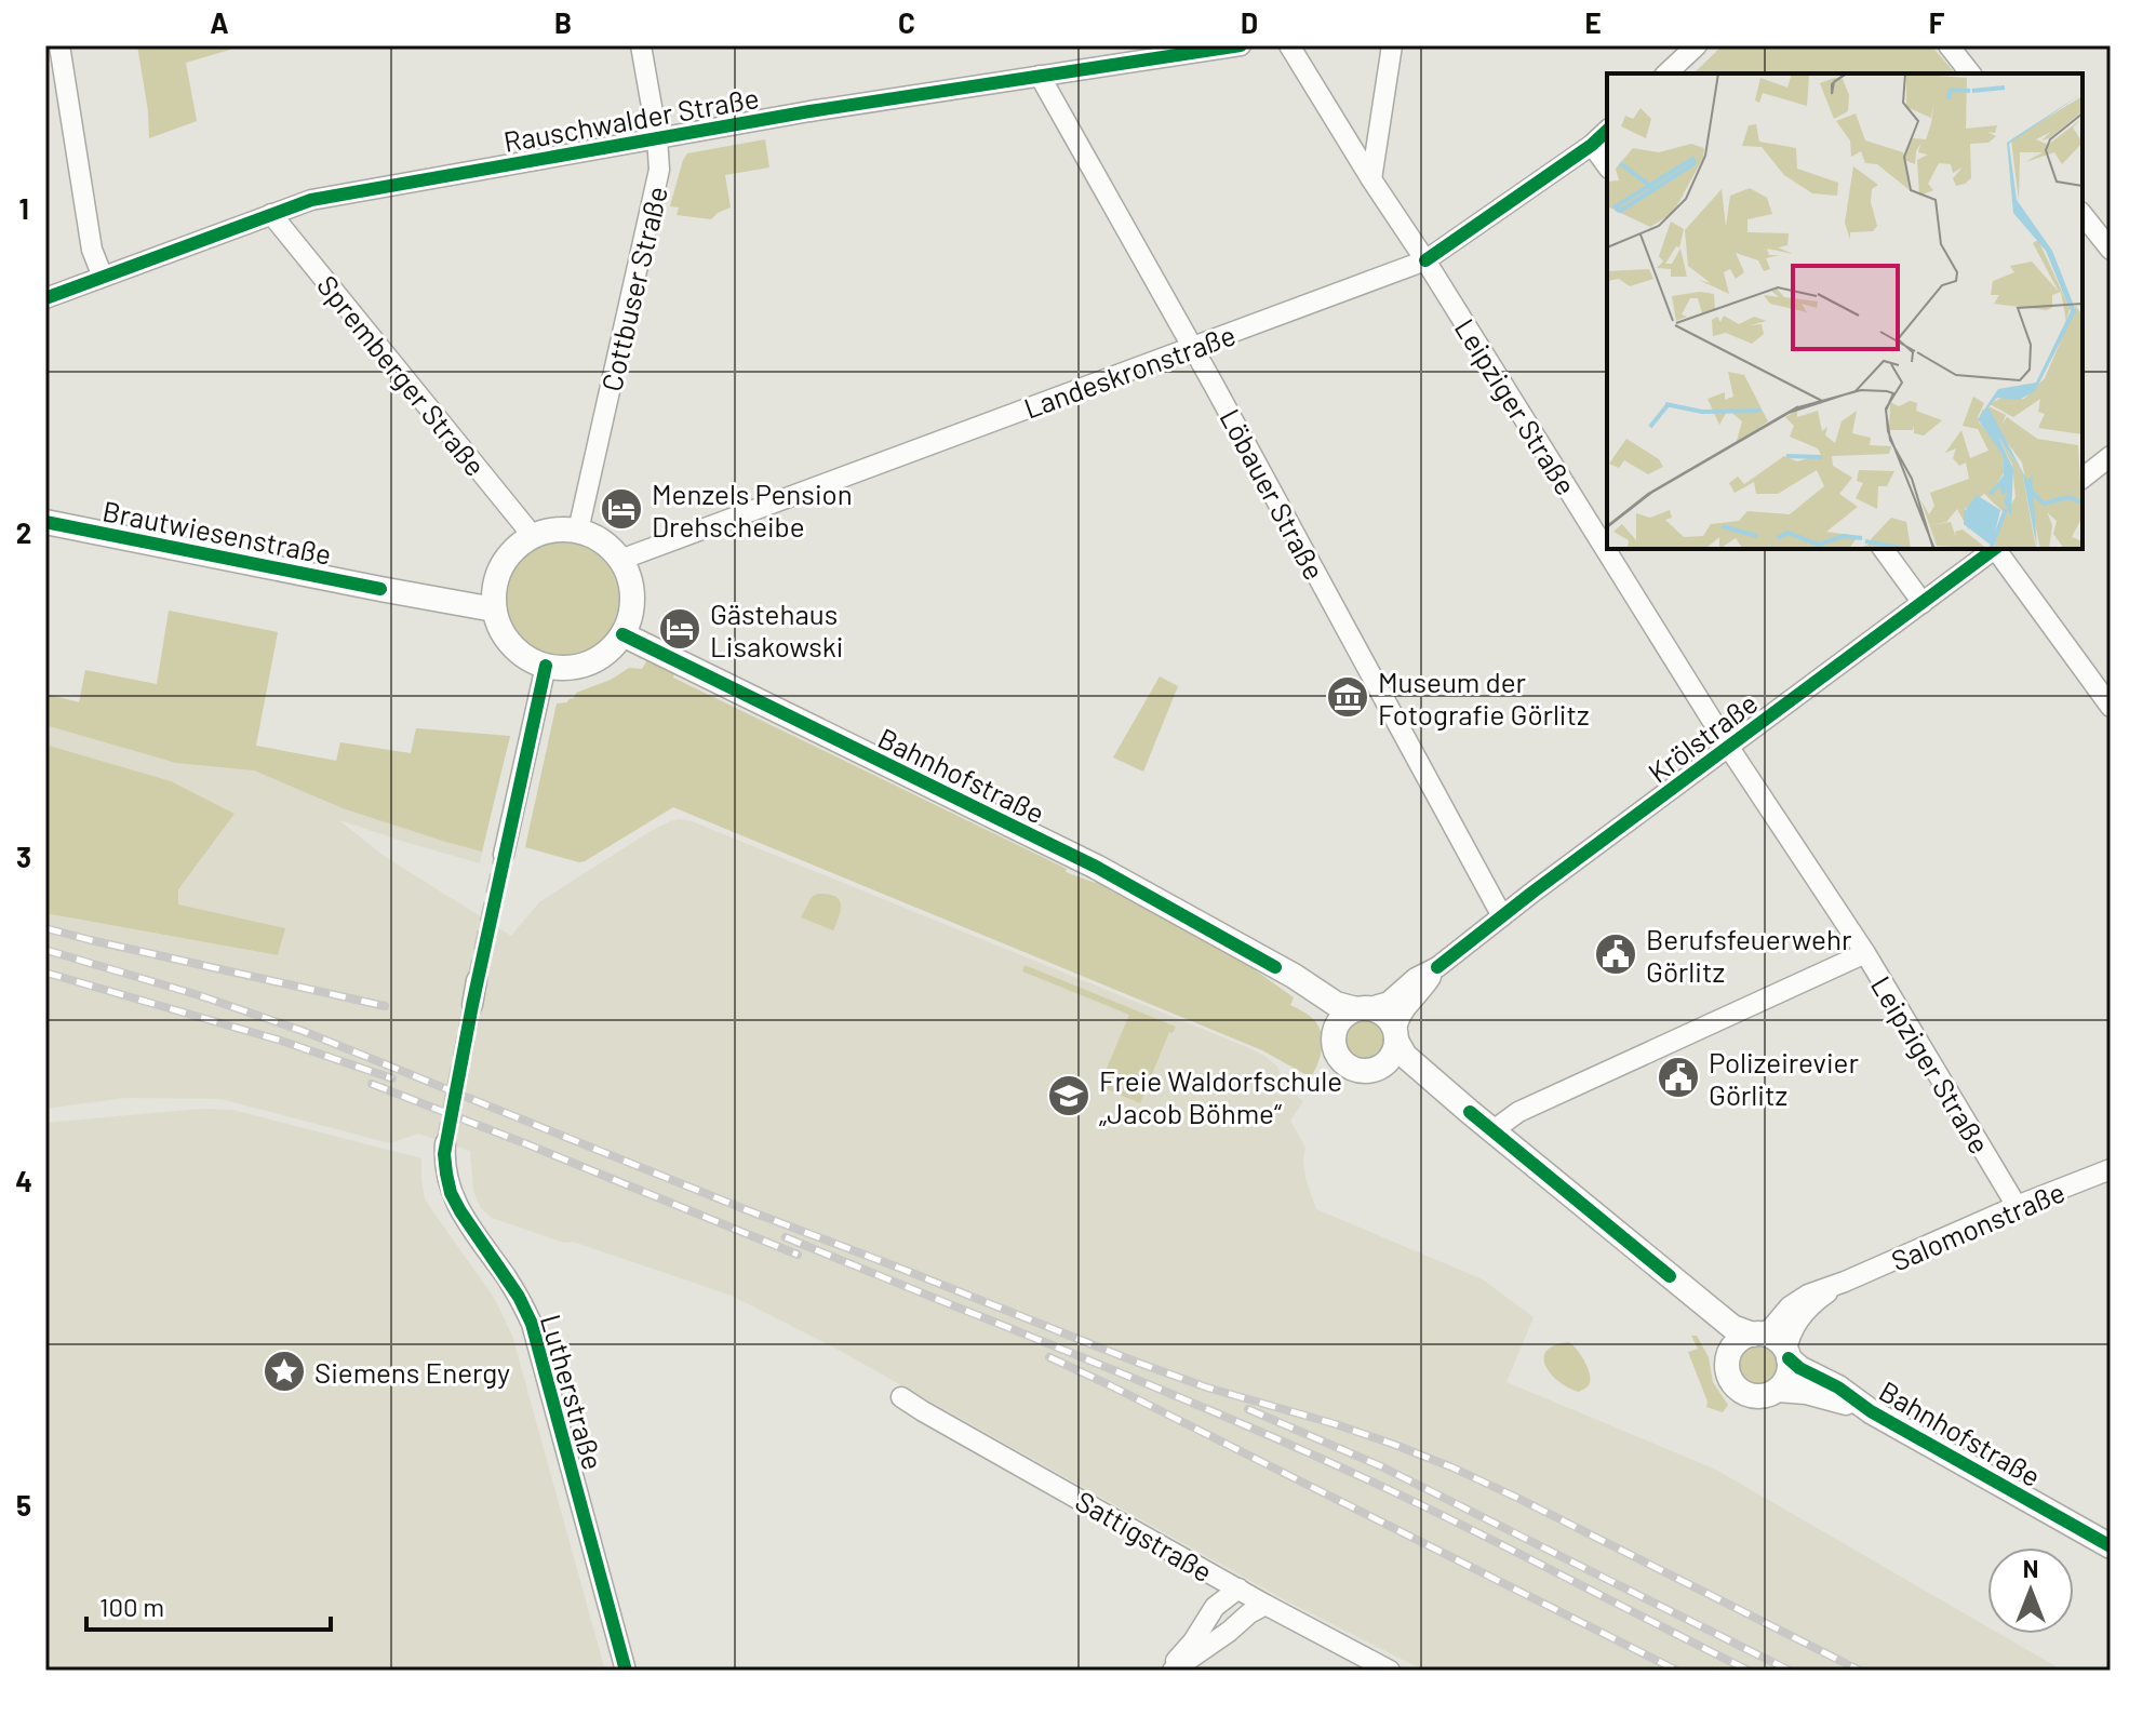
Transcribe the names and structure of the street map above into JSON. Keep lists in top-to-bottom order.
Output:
{
  "streets": {
    "main road": ["Brautwiesenstraße", "Krölstraße", "Bahnhofstraße"],
    "street": [
      "Rauschwalder Straße",
      "Cottbuser Straße",
      "Landeskronstraße",
      "Spremberger Straße",
      "Leipziger Straße",
      "Löbauer Straße",
      "Salomonstraße",
      "Lutherstraße",
      "Sattigstraße"
    ]
  },
  "crossings": [
    ["Rauschwalder Straße", "Cottbuser Straße"],
    ["Rauschwalder Straße", "Spremberger Straße"],
    ["Rauschwalder Straße", "Löbauer Straße"],
    ["Cottbuser Straße", "Landeskronstraße"],
    ["Cottbuser Straße", "Spremberger Straße"],
    ["Cottbuser Straße", "Brautwiesenstraße"],
    ["Cottbuser Straße", "Bahnhofstraße"],
    ["Landeskronstraße", "Spremberger Straße"],
    ["Landeskronstraße", "Leipziger Straße"],
    ["Landeskronstraße", "Löbauer Straße"],
    ["Landeskronstraße", "Brautwiesenstraße"],
    ["Landeskronstraße", "Bahnhofstraße"],
    ["Spremberger Straße", "Brautwiesenstraße"],
    ["Spremberger Straße", "Bahnhofstraße"],
    ["Leipziger Straße", "Krölstraße"],
    ["Leipziger Straße", "Salomonstraße"],
    ["Löbauer Straße", "Krölstraße"],
    ["Brautwiesenstraße", "Bahnhofstraße"],
    ["Krölstraße", "Bahnhofstraße"],
    ["Bahnhofstraße", "Salomonstraße"]
  ],
  "places": {
    "hotel": ["Menzels Pension Drehscheibe", "Gästehaus Lisakowski"],
    "museum": ["Museum der Fotografie Görlitz"],
    "public building": ["Berufsfeuerwehr Görlitz", "Polizeirevier Görlitz"],
    "school or university": ["Freie Waldorfschule „Jacob Böhme“"],
    "place": ["Siemens Energy"]
  },
  "scale_bar": "100 m",
  "north": "top",
  "grid": {
    "columns": [
      "A",
      "B",
      "C",
      "D",
      "E",
      "F"
    ],
    "rows": [
      "1",
      "2",
      "3",
      "4",
      "5"
    ]
  }
}
